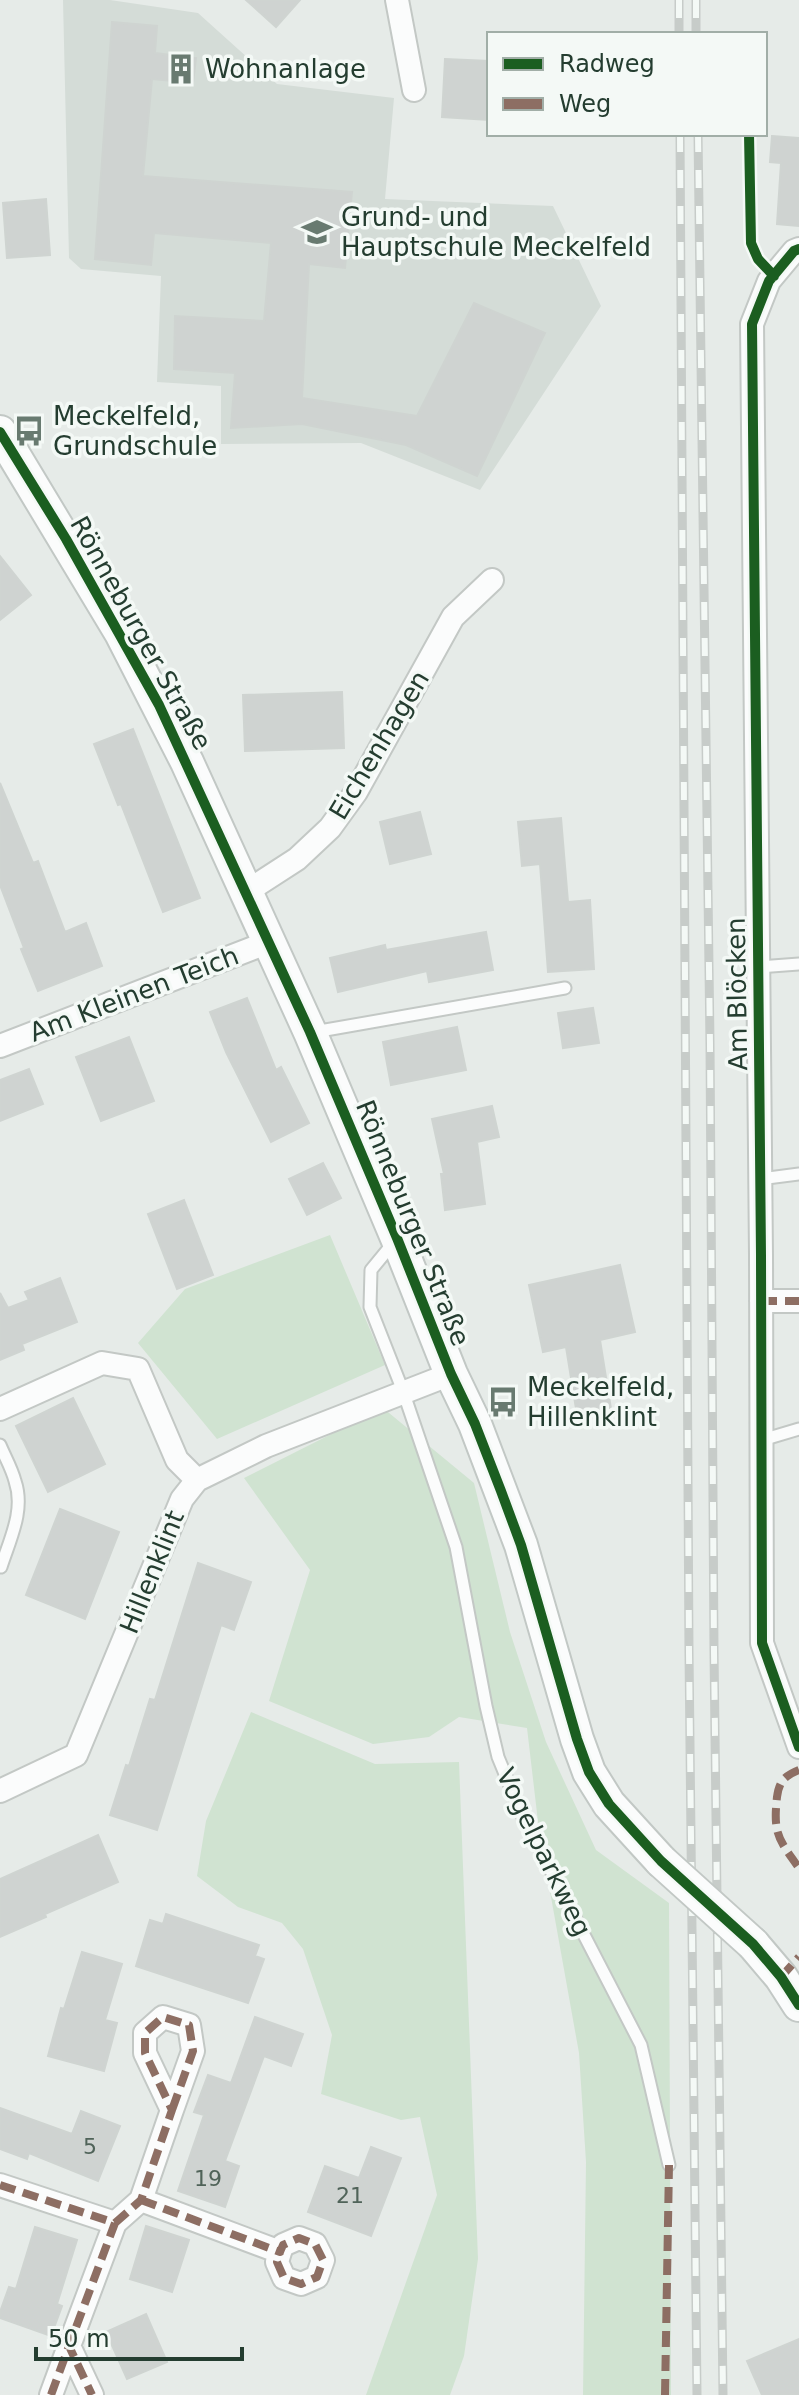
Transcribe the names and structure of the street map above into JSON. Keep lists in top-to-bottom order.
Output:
{
  "streets": {
    "street": [
      "Rönneburger Straße",
      "Eichenhagen",
      "Am Kleinen Teich",
      "Am Blöcken",
      "Hillenklint"
    ],
    "lane": ["Vogelparkweg"]
  },
  "crossings": [
    ["Rönneburger Straße", "Eichenhagen"],
    ["Rönneburger Straße", "Am Kleinen Teich"],
    ["Rönneburger Straße", "Hillenklint"],
    ["Rönneburger Straße", "Vogelparkweg"],
    ["Hillenklint", "Vogelparkweg"]
  ],
  "places": {
    "building": ["Wohnanlage"],
    "school or university": ["Grund- und Hauptschule Meckelfeld"],
    "bus stop": ["Meckelfeld, Grundschule", "Meckelfeld, Hillenklint"]
  },
  "house_numbers": ["5", "19", "21"],
  "legend": ["Radweg", "Weg"],
  "scale_bar": "50 m"
}
